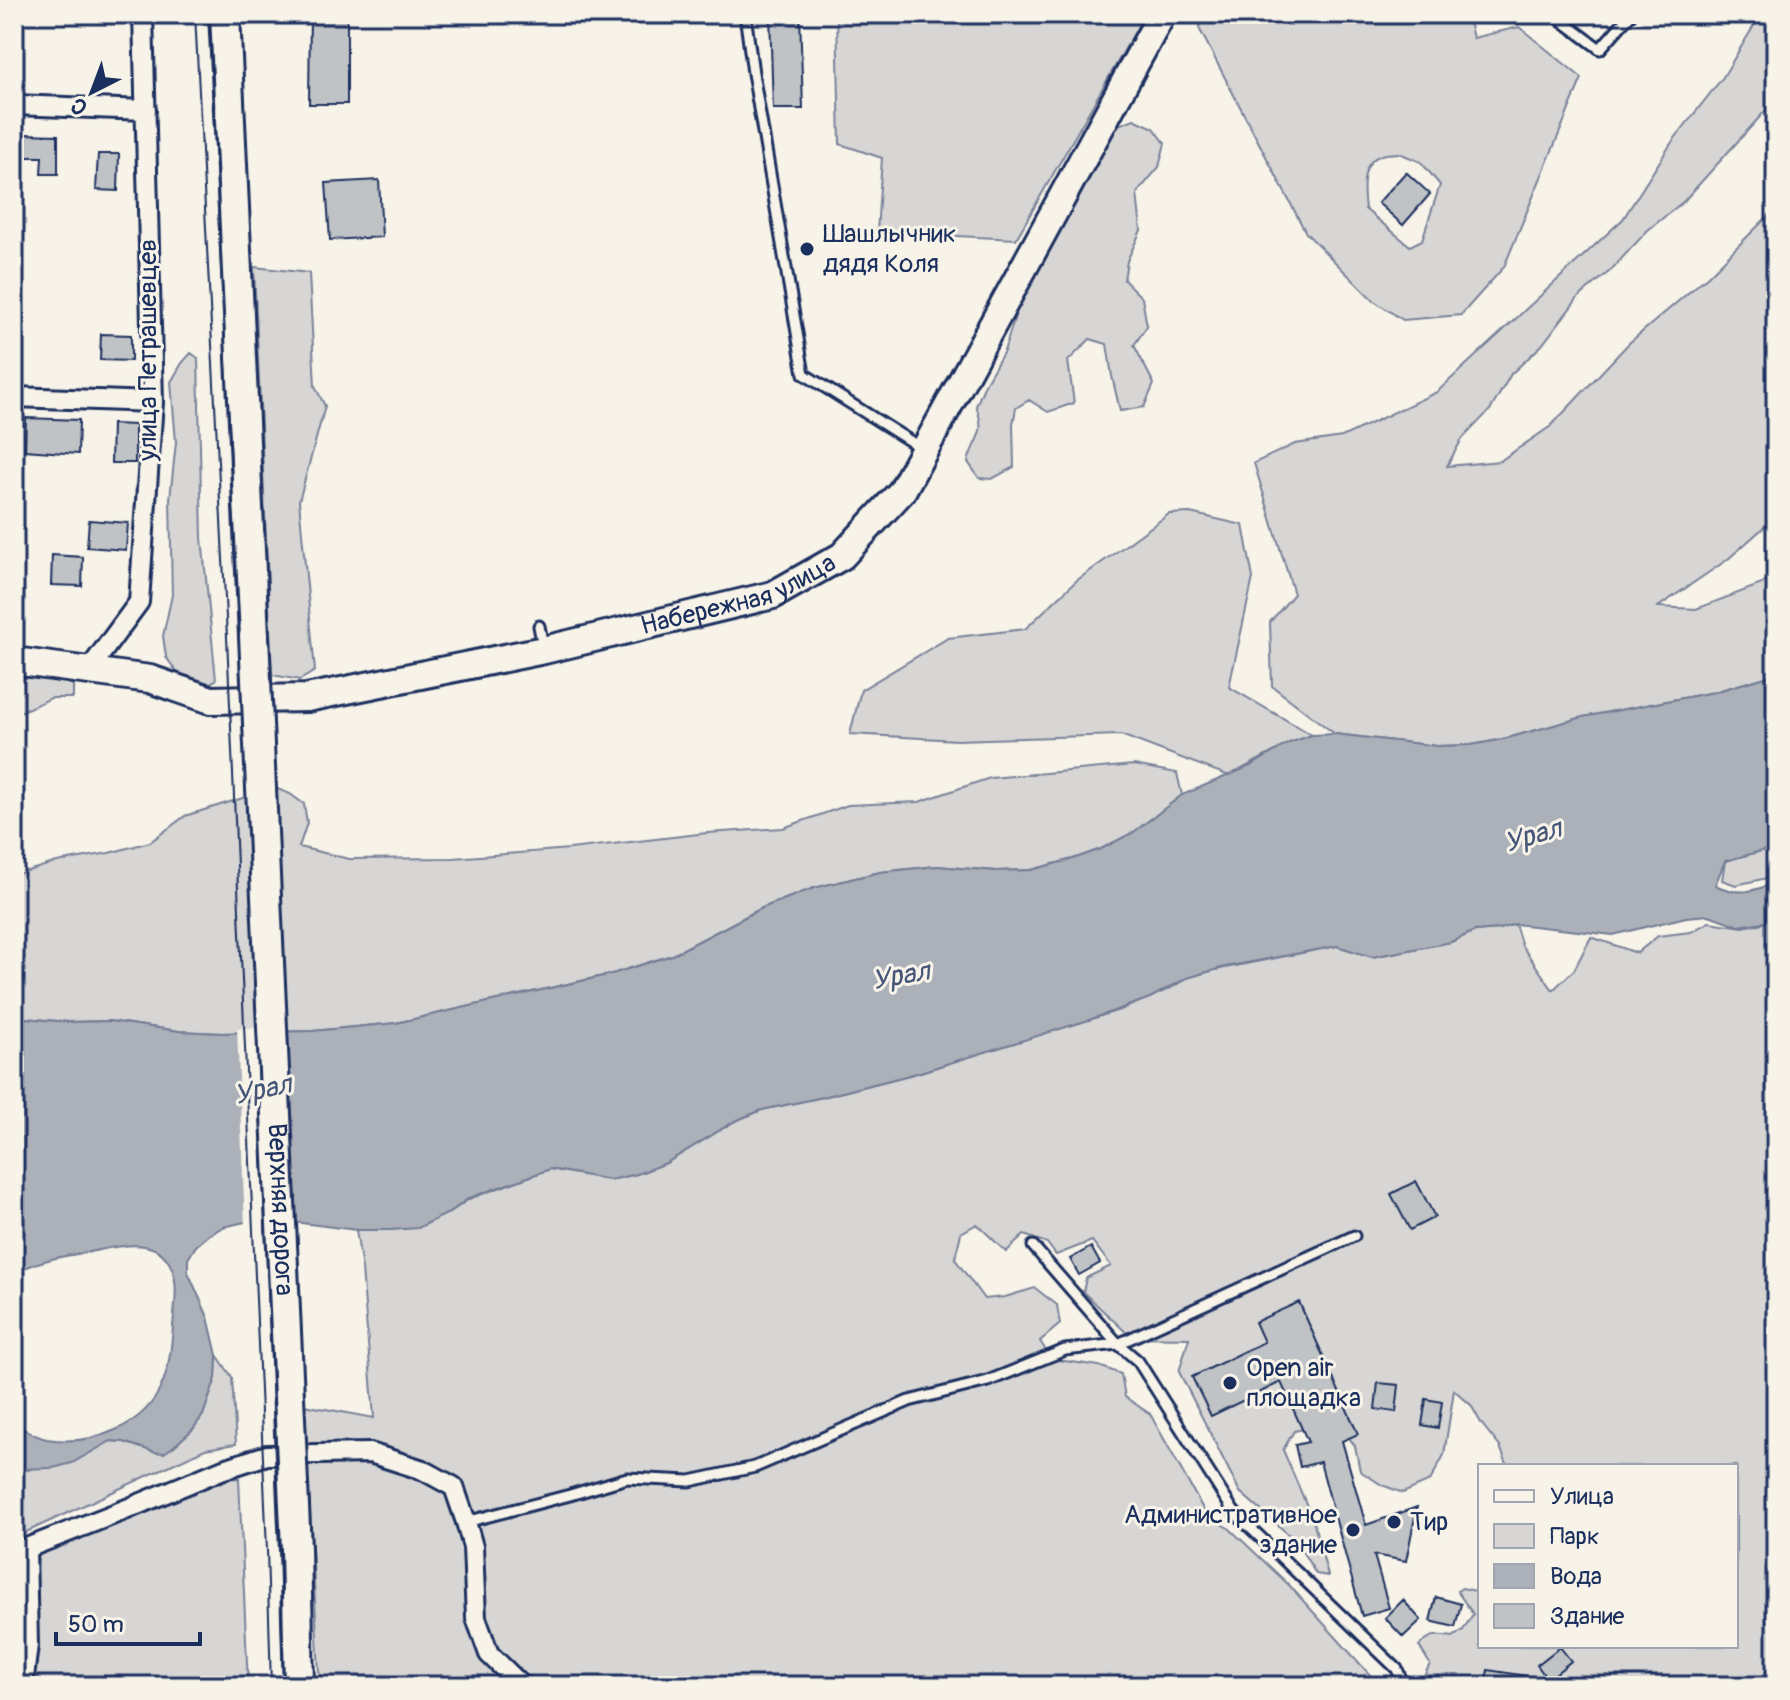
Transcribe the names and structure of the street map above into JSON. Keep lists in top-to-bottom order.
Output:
{
  "streets": {
    "main road": ["Набережная улица", "Верхняя дорога"],
    "street": ["улица Петрашевцев"]
  },
  "crossings": [
    ["улица Петрашевцев", "Набережная улица"]
  ],
  "water": ["Урал"],
  "places": [
    "Шашлычник дядя Коля",
    "Open air площадка",
    "Тир",
    "Административное здание"
  ],
  "legend": [
    "Улица",
    "Парк",
    "Вода",
    "Здание"
  ],
  "scale_bar": "50 m",
  "north": "bottom left"
}
